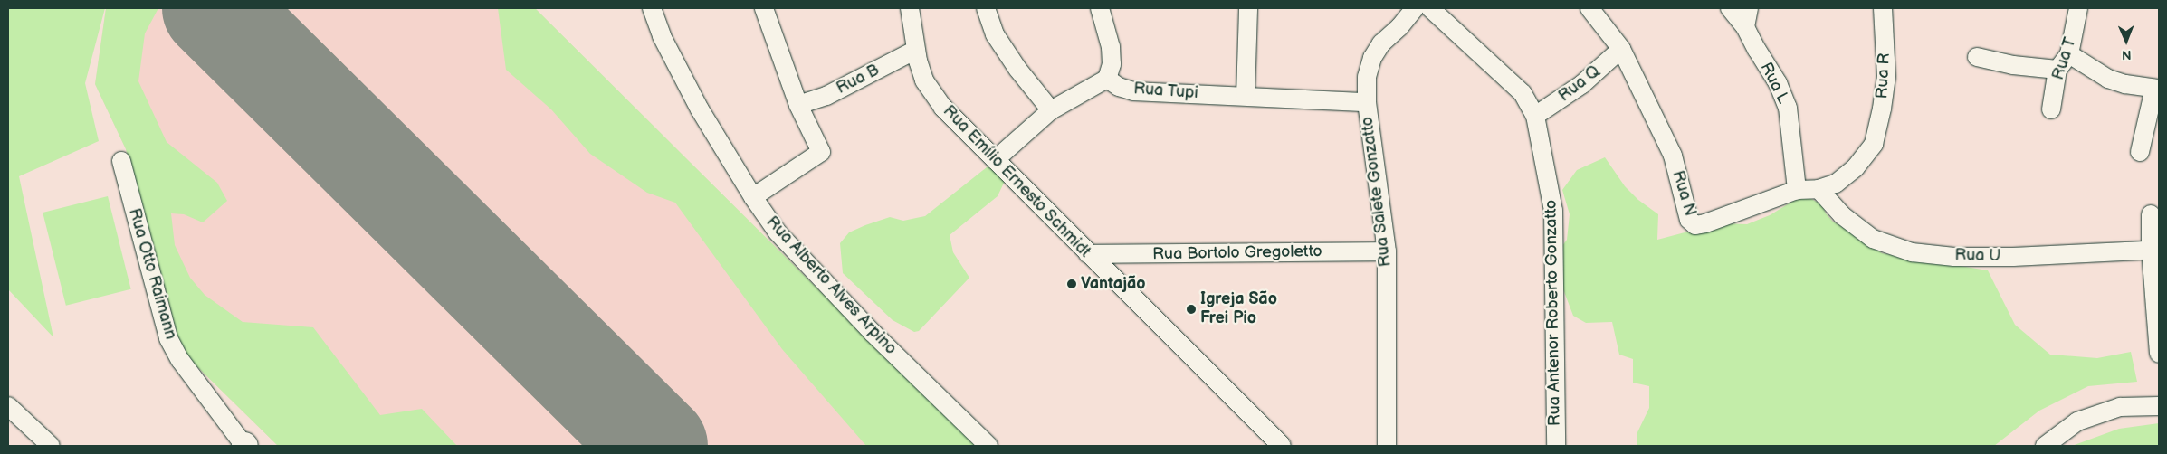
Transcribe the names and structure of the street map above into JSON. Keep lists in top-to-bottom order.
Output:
{
  "streets": {
    "street": [
      "Rua T",
      "Rua R",
      "Rua B",
      "Rua L",
      "Rua Q",
      "Rua Tupi",
      "Rua Emílio Ernesto Schmidt",
      "Rua Salete Gonzatto",
      "Rua N",
      "Rua Bortolo Gregoletto",
      "Rua U",
      "Rua Otto Raimann",
      "Rua Alberto Alves Arpino",
      "Rua Antenor Roberto Gonzatto"
    ]
  },
  "crossings": [
    ["Rua R", "Rua N"],
    ["Rua B", "Rua Emílio Ernesto Schmidt"],
    ["Rua L", "Rua N"],
    ["Rua Q", "Rua N"],
    ["Rua Q", "Rua Antenor Roberto Gonzatto"],
    ["Rua Tupi", "Rua Salete Gonzatto"],
    ["Rua Emílio Ernesto Schmidt", "Rua Bortolo Gregoletto"],
    ["Rua Salete Gonzatto", "Rua Bortolo Gregoletto"],
    ["Rua N", "Rua U"]
  ],
  "places": ["Vantajão", "Igreja São Frei Pio"],
  "north": "bottom"
}
